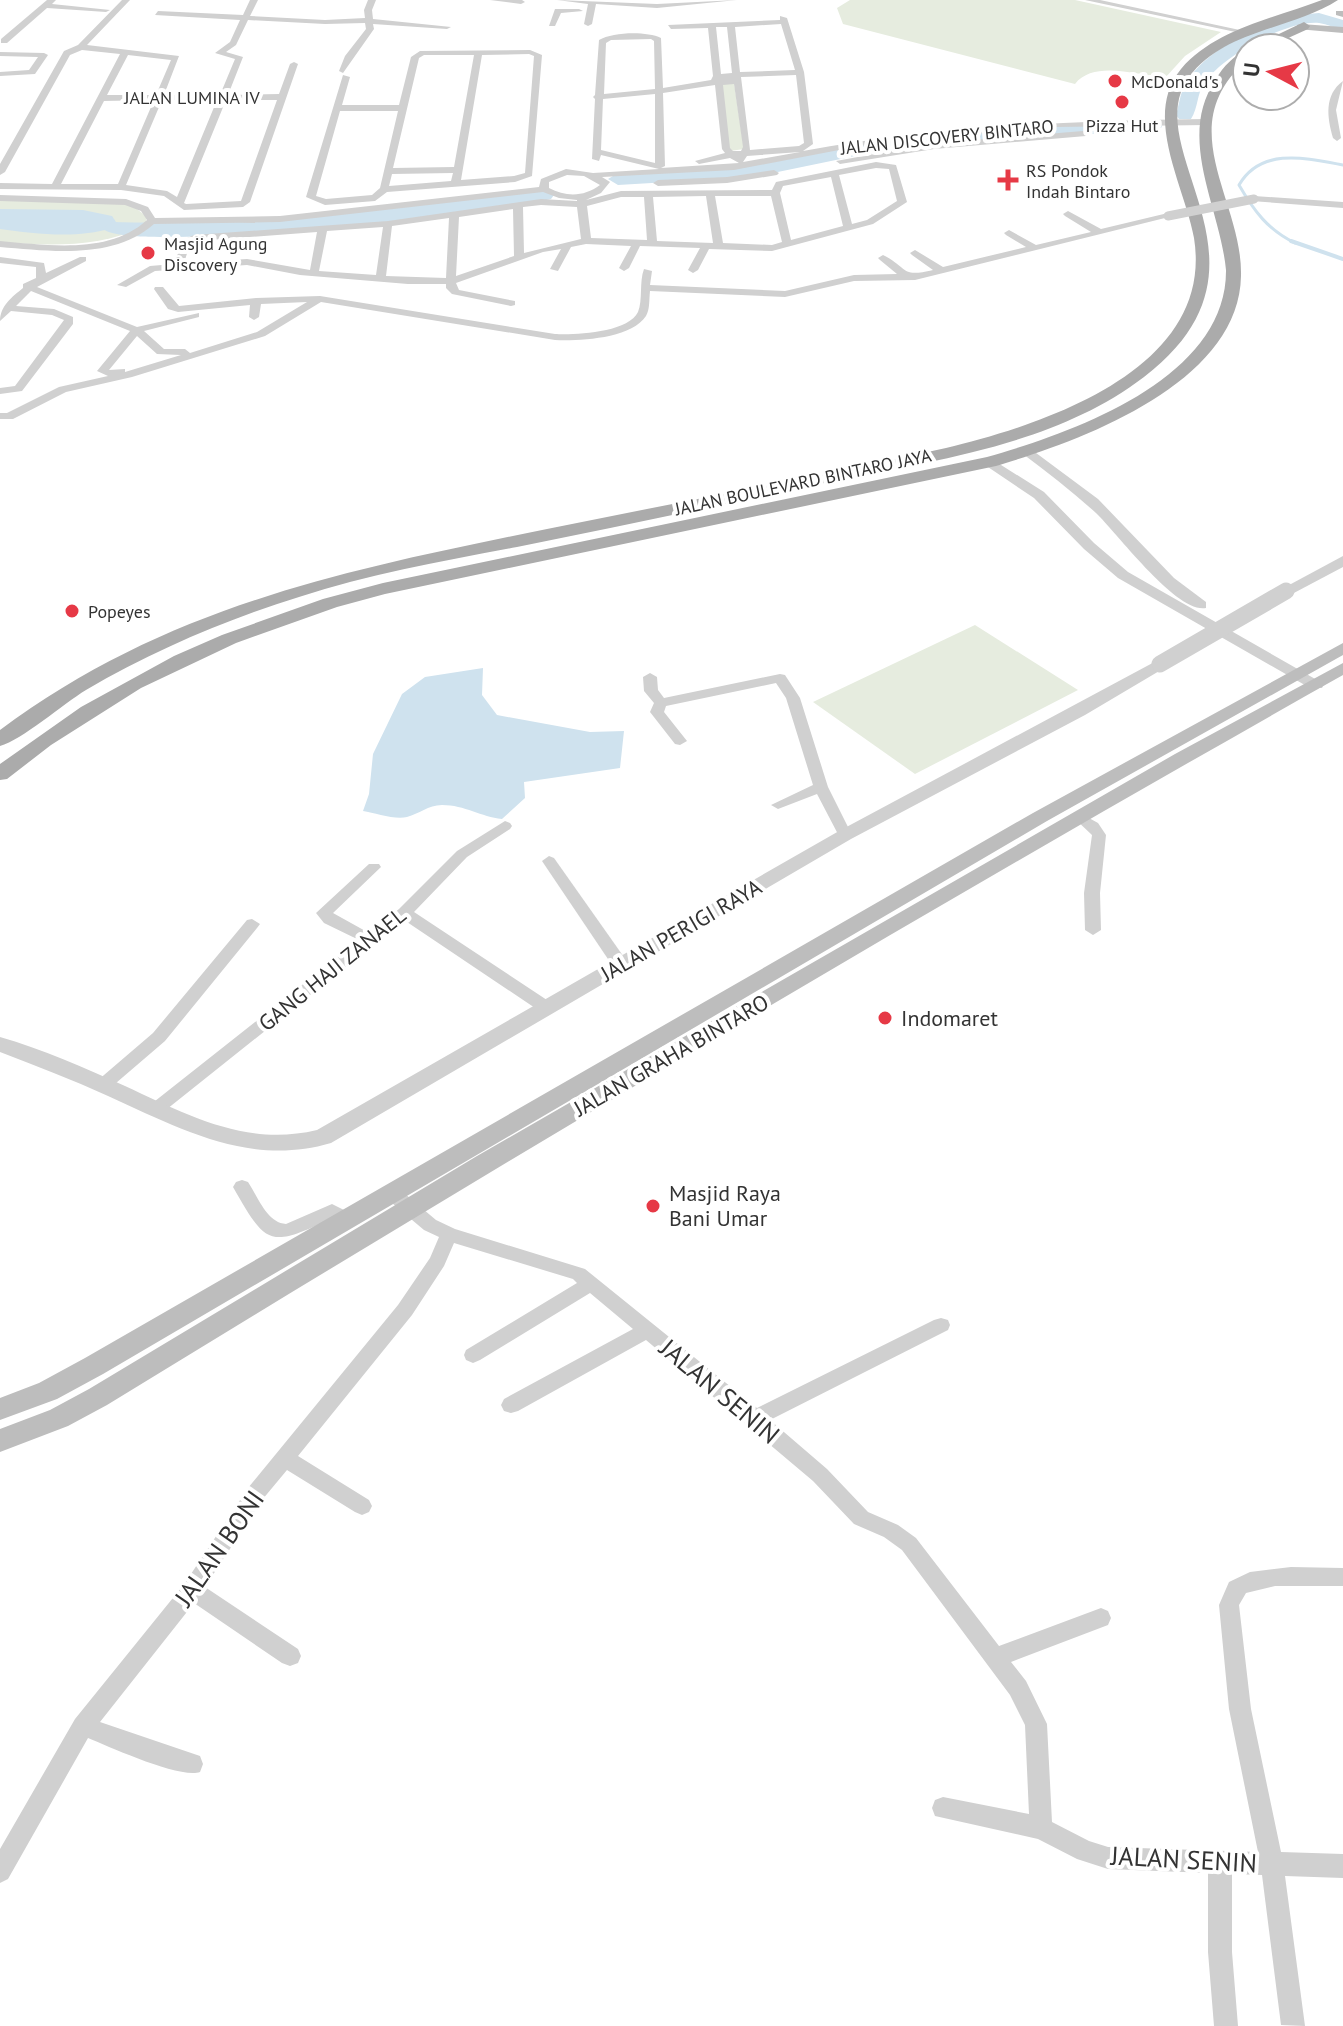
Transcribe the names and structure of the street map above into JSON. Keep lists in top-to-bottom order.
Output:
{
  "streets": {
    "main road": ["JALAN BOULEVARD BINTARO JAYA", "JALAN GRAHA BINTARO"],
    "street": [
      "JALAN LUMINA IV",
      "JALAN DISCOVERY BINTARO",
      "JALAN PERIGI RAYA",
      "GANG HAJI ZANAEL",
      "JALAN SENIN",
      "JALAN BONI"
    ]
  },
  "crossings": [
    ["JALAN DISCOVERY BINTARO", "JALAN BOULEVARD BINTARO JAYA"],
    ["JALAN PERIGI RAYA", "GANG HAJI ZANAEL"],
    ["JALAN GRAHA BINTARO", "JALAN SENIN"],
    ["JALAN SENIN", "JALAN BONI"]
  ],
  "places": {
    "other": [
      "McDonald's",
      "Pizza Hut",
      "Masjid Agung Discovery",
      "Popeyes",
      "Indomaret",
      "Masjid Raya Bani Umar"
    ],
    "health": ["RS Pondok Indah Bintaro"]
  },
  "north": "left"
}
